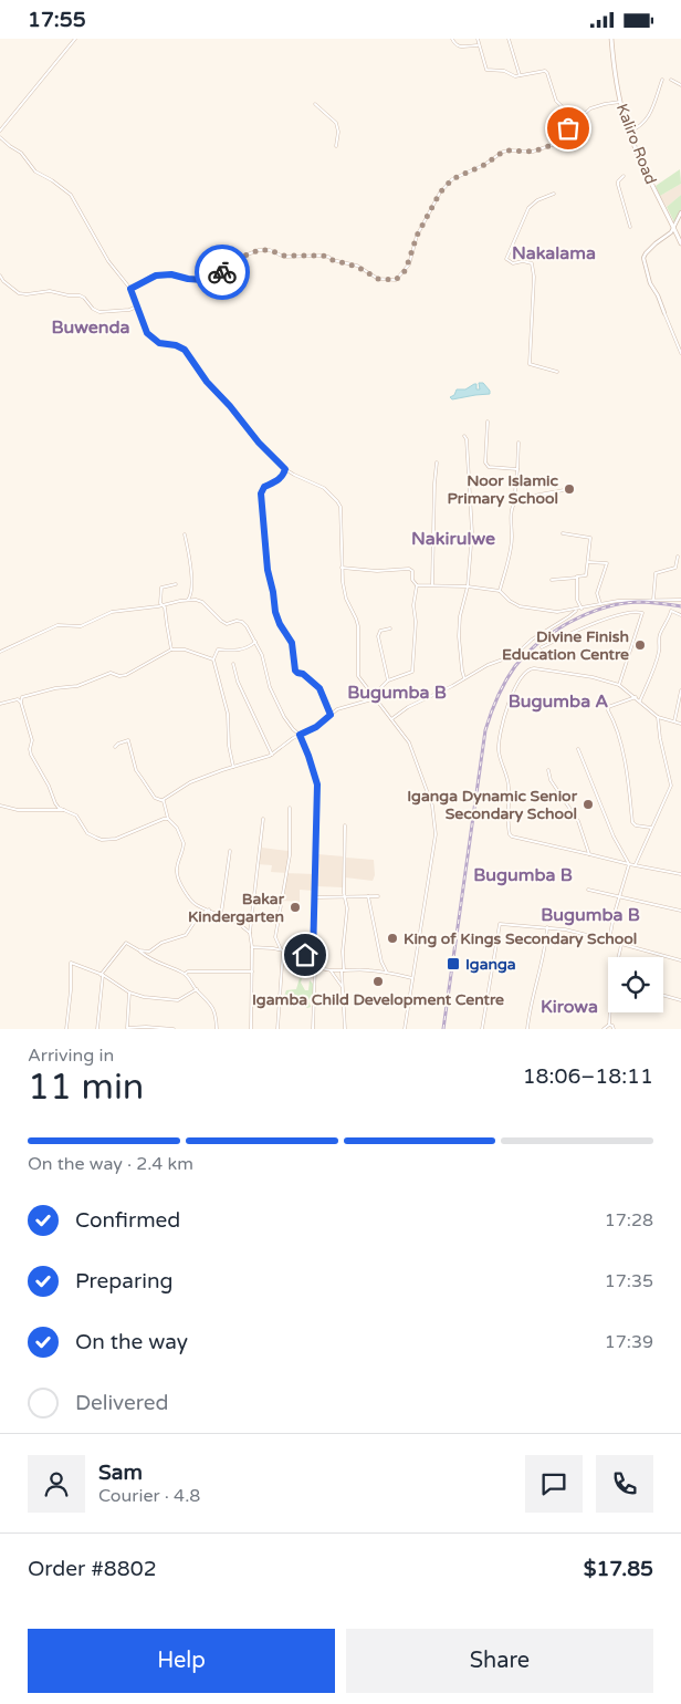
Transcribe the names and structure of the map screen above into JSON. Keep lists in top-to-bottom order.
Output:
{
  "streets": {
    "main road": ["Kaliro Road"]
  },
  "districts": [
    "Nakalama",
    "Buwenda",
    "Nakirulwe",
    "Bugumba B",
    "Bugumba A",
    "Bugumba B",
    "Bugumba B",
    "Kirowa"
  ],
  "places": {
    "other": [
      "Noor Islamic Primary School",
      "Divine Finish Education Centre",
      "Iganga Dynamic Senior Secondary School",
      "Bakar Kindergarten",
      "King of Kings Secondary School",
      "Igamba Child Development Centre"
    ],
    "transit": ["Iganga"]
  },
  "page": {
    "status": "17:55",
    "heading": ["11 min", "Arriving in", "18:06–18:11"],
    "panel": [
      "Sam",
      "Courier · 4.8",
      "Order #8802",
      "$17.85"
    ],
    "bar": "On the way · 2.4 km",
    "list": [
      ["Confirmed", "17:28"],
      ["Preparing", "17:35"],
      ["On the way", "17:39"],
      "Delivered"
    ],
    "buttons": ["Help", "Share"]
  }
}
